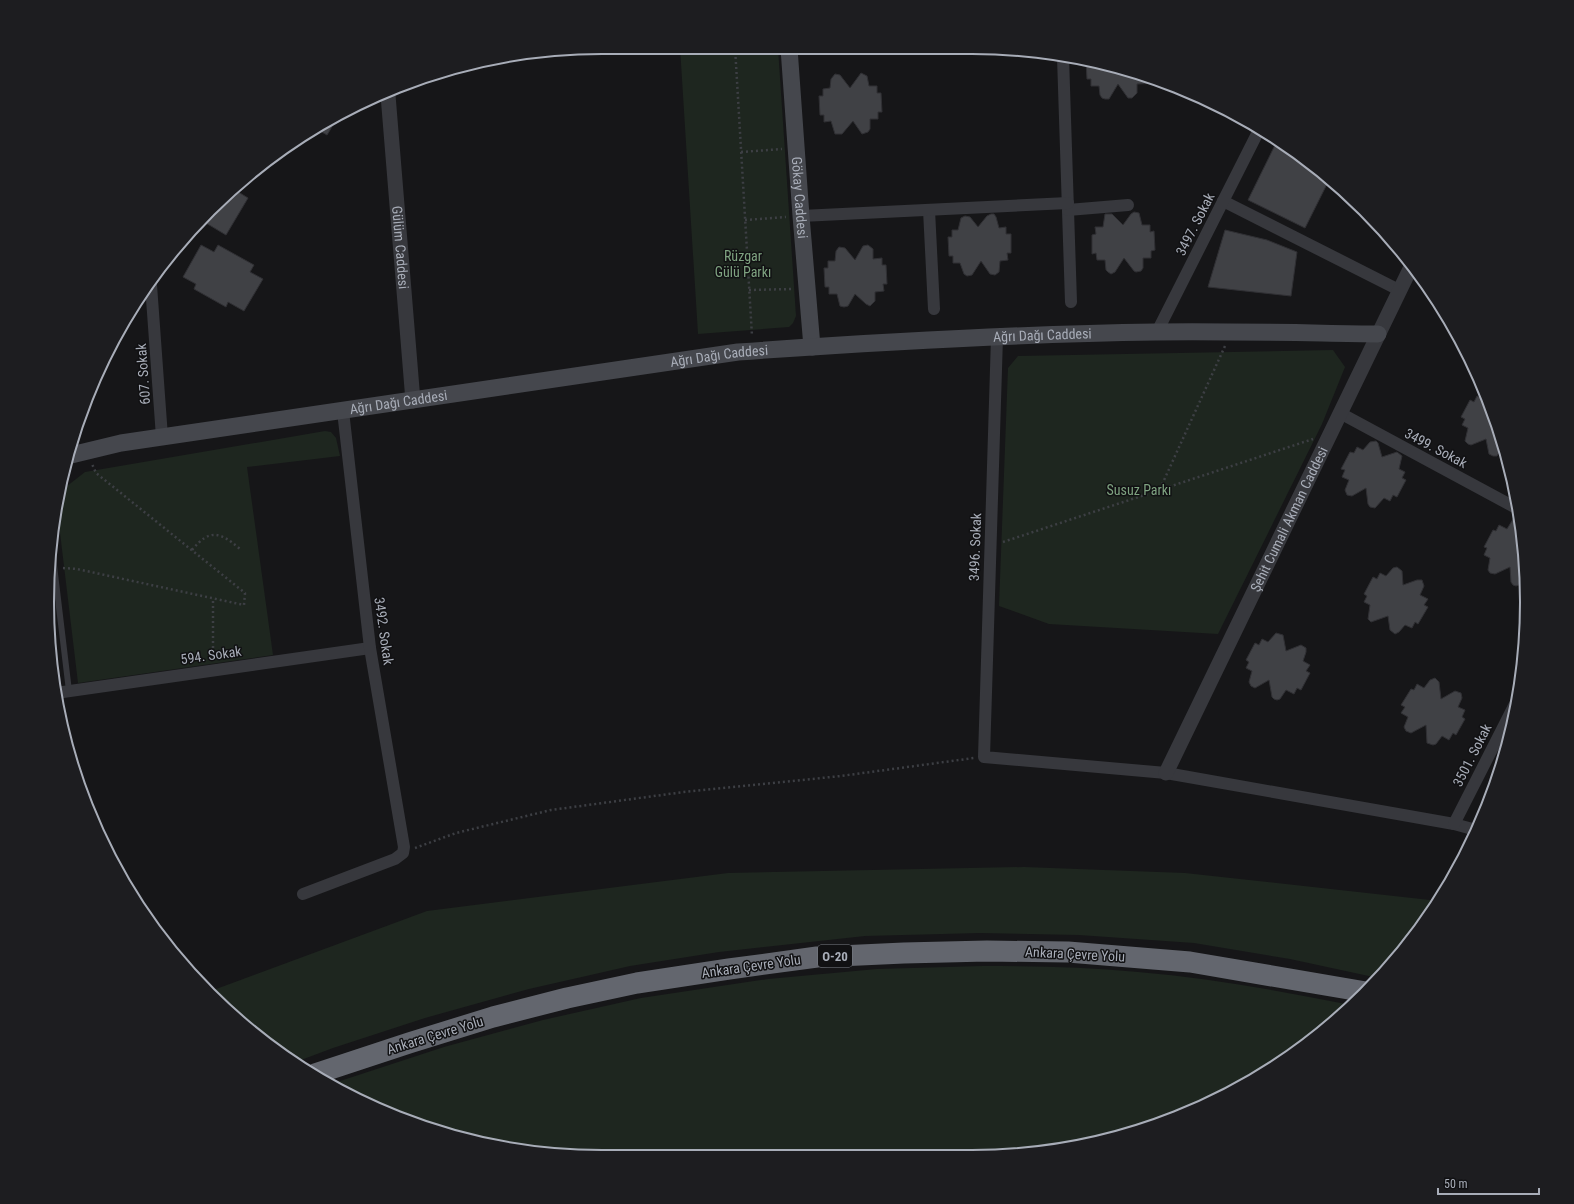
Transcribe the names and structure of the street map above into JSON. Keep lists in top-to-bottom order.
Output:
{
  "streets": {
    "highway": ["Ankara Çevre Yolu", "O-20"],
    "main road": ["Gökay Caddesi", "Ağrı Dağı Caddesi"],
    "street": [
      "3497. Sokak",
      "Gülüm Caddesi",
      "607. Sokak",
      "3499. Sokak",
      "Şehit Cumali Akman Caddesi",
      "3496. Sokak",
      "3492. Sokak",
      "594. Sokak",
      "3501. Sokak"
    ]
  },
  "crossings": [
    ["Gökay Caddesi", "Ağrı Dağı Caddesi"],
    ["3497. Sokak", "Ağrı Dağı Caddesi"],
    ["Gülüm Caddesi", "Ağrı Dağı Caddesi"],
    ["Ağrı Dağı Caddesi", "607. Sokak"],
    ["Ağrı Dağı Caddesi", "Şehit Cumali Akman Caddesi"],
    ["Ağrı Dağı Caddesi", "3496. Sokak"],
    ["Ağrı Dağı Caddesi", "3492. Sokak"],
    ["3499. Sokak", "Şehit Cumali Akman Caddesi"],
    ["3492. Sokak", "594. Sokak"]
  ],
  "parks": ["Rüzgar Gülü Parkı", "Susuz Parkı"],
  "scale_bar": "50 m"
}
